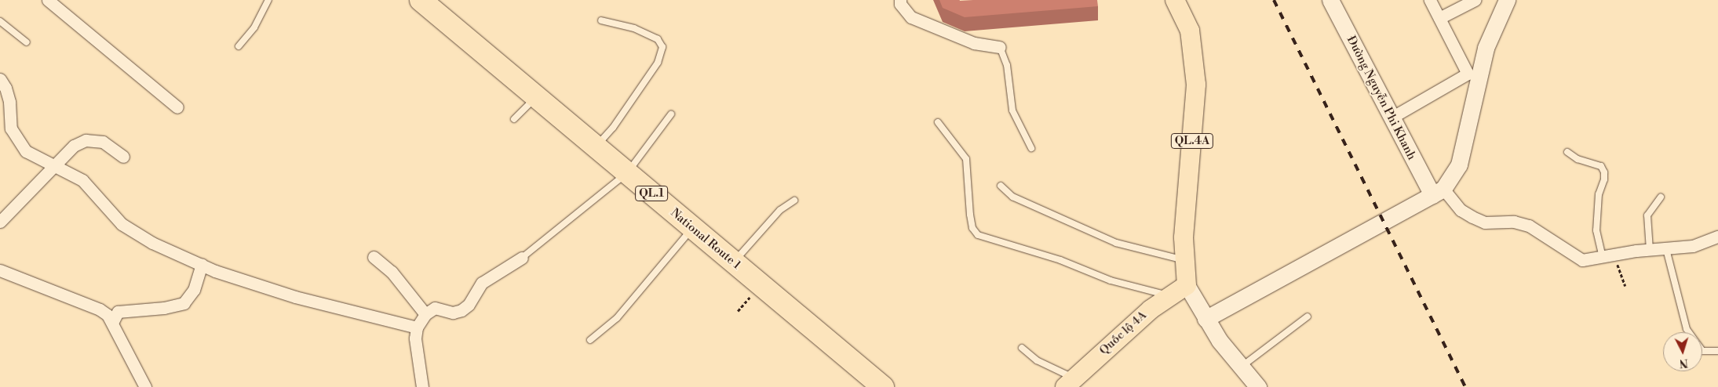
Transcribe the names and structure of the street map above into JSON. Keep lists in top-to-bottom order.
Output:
{
  "streets": {
    "highway": ["QL.1", "National Route 1"],
    "main road": ["QL.4A", "Quốc lộ 4A"],
    "street": ["Đường Nguyễn Phi Khanh"]
  },
  "crossings": [
    ["QL.4A", "Quốc lộ 4A"]
  ],
  "north": "bottom"
}
